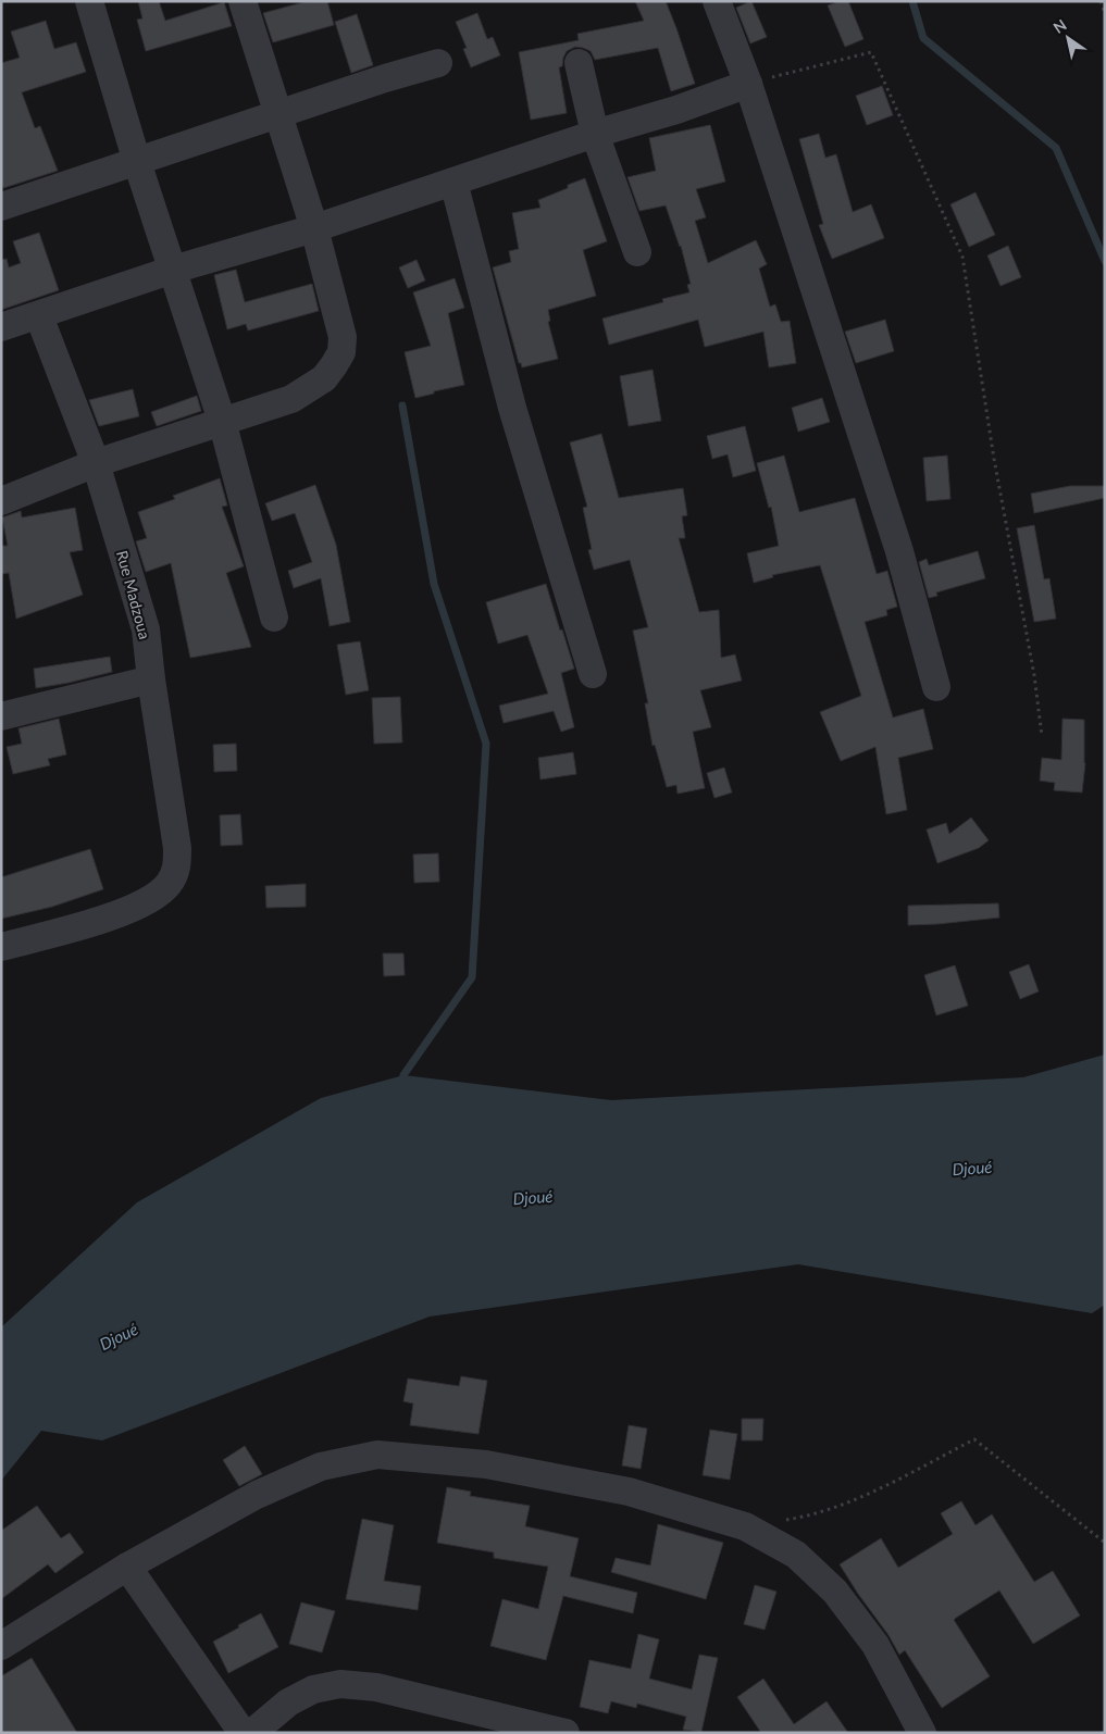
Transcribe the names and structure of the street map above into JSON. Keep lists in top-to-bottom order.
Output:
{
  "streets": {
    "street": ["Rue Madzoua"]
  },
  "water": ["Djoué"],
  "north": "top left"
}
